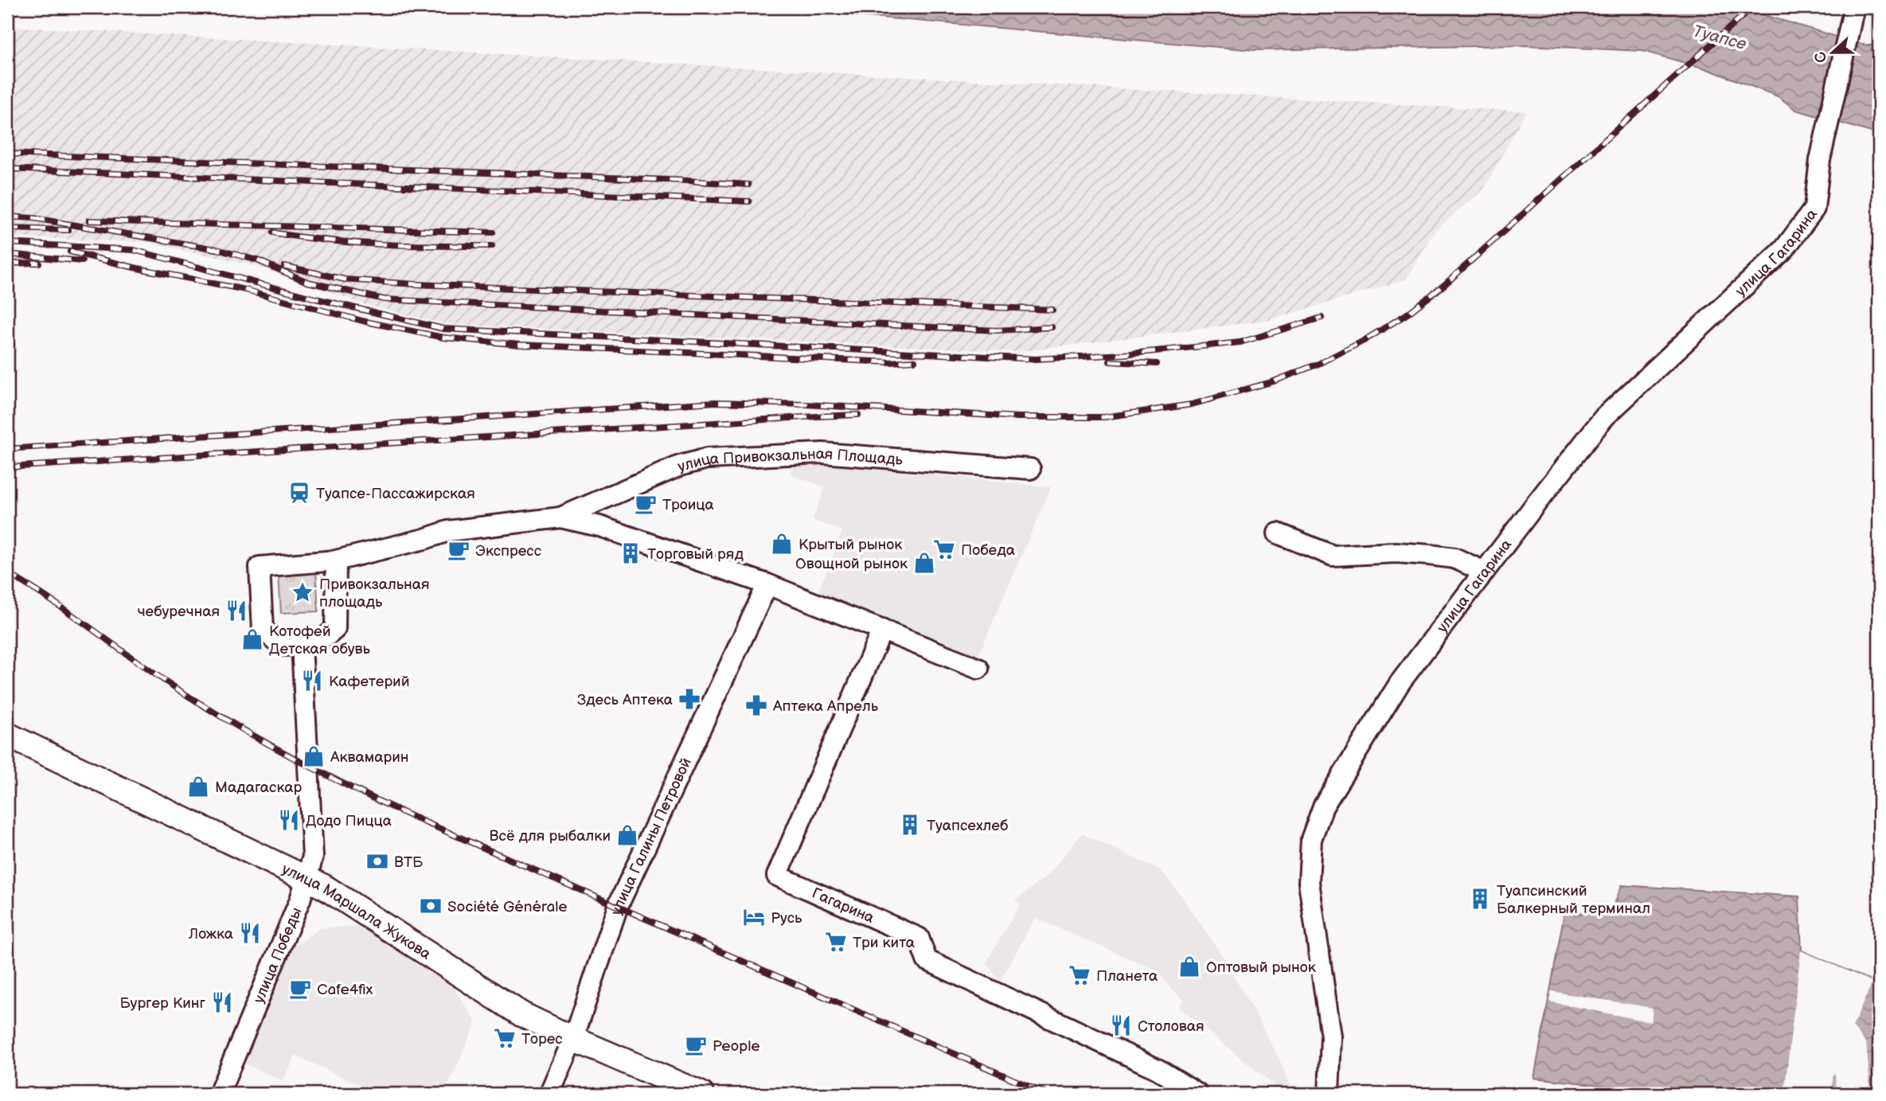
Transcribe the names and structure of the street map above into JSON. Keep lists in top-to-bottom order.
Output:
{
  "streets": {
    "main road": ["улица Маршала Жукова"],
    "street": [
      "улица Гагарина",
      "улица Привокзальная Площадь",
      "улица Галины Петровой",
      "Гагарина",
      "улица Победы"
    ]
  },
  "crossings": [
    ["улица Привокзальная Площадь", "улица Галины Петровой"],
    ["улица Привокзальная Площадь", "Гагарина"],
    ["улица Галины Петровой", "улица Маршала Жукова"],
    ["улица Маршала Жукова", "улица Победы"]
  ],
  "water": ["Туапсе"],
  "places": {
    "station": ["Туапсе-Пассажирская"],
    "cafe": [
      "Троица",
      "Экспресс",
      "Cafe4fix",
      "People"
    ],
    "shop": [
      "Крытый рынок",
      "Овощной рынок",
      "Котофей Детская обувь",
      "Аквамарин",
      "Мадагаскар",
      "Всё для рыбалки",
      "Оптовый рынок"
    ],
    "supermarket": [
      "Победа",
      "Три кита",
      "Планета",
      "Торес"
    ],
    "building": ["Торговый ряд", "Туапсехлеб", "Туапсинский Балкерный терминал"],
    "place": ["Привокзальная площадь"],
    "restaurant": [
      "чебуречная",
      "Кафетерий",
      "Додо Пицца",
      "Ложка",
      "Бургер Кинг",
      "Столовая"
    ],
    "pharmacy": ["Здесь Аптека", "Аптека Апрель"],
    "bank": ["ВТБ", "Société Générale"],
    "hotel": ["Русь"]
  },
  "north": "left"
}
